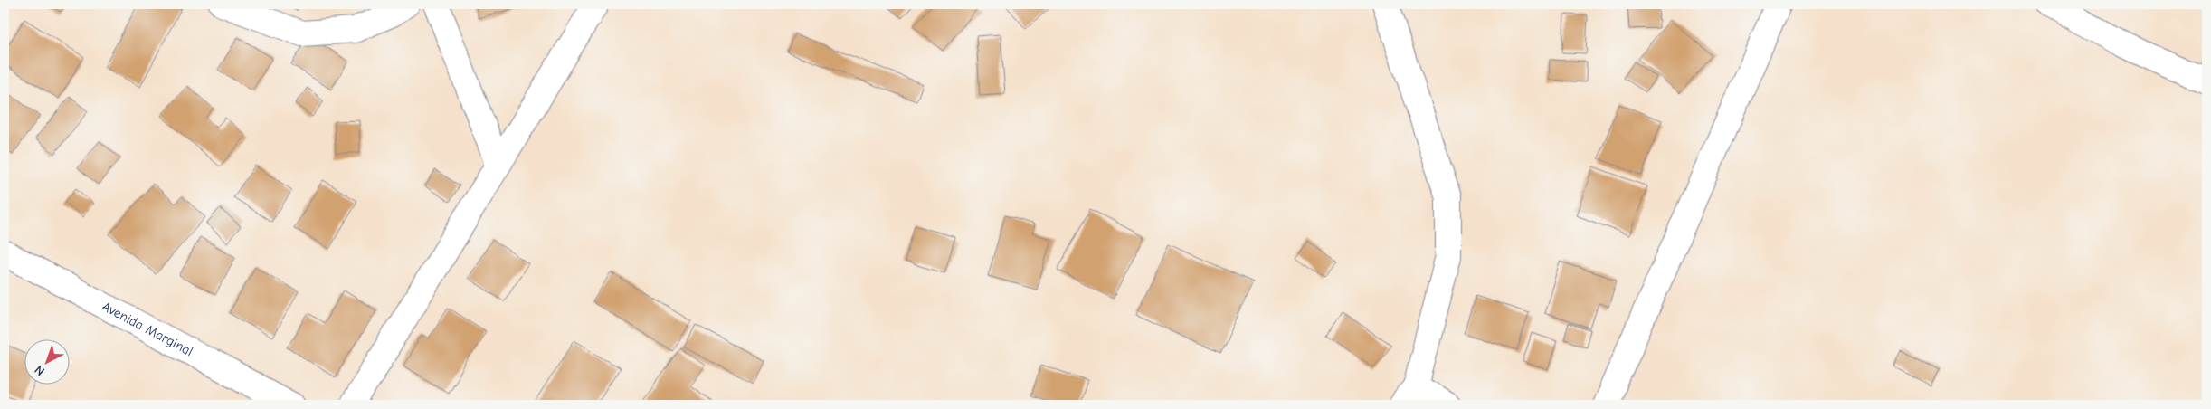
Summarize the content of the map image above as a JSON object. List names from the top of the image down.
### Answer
{
  "streets": {
    "street": ["Avenida Marginal"]
  },
  "north": "bottom left"
}
